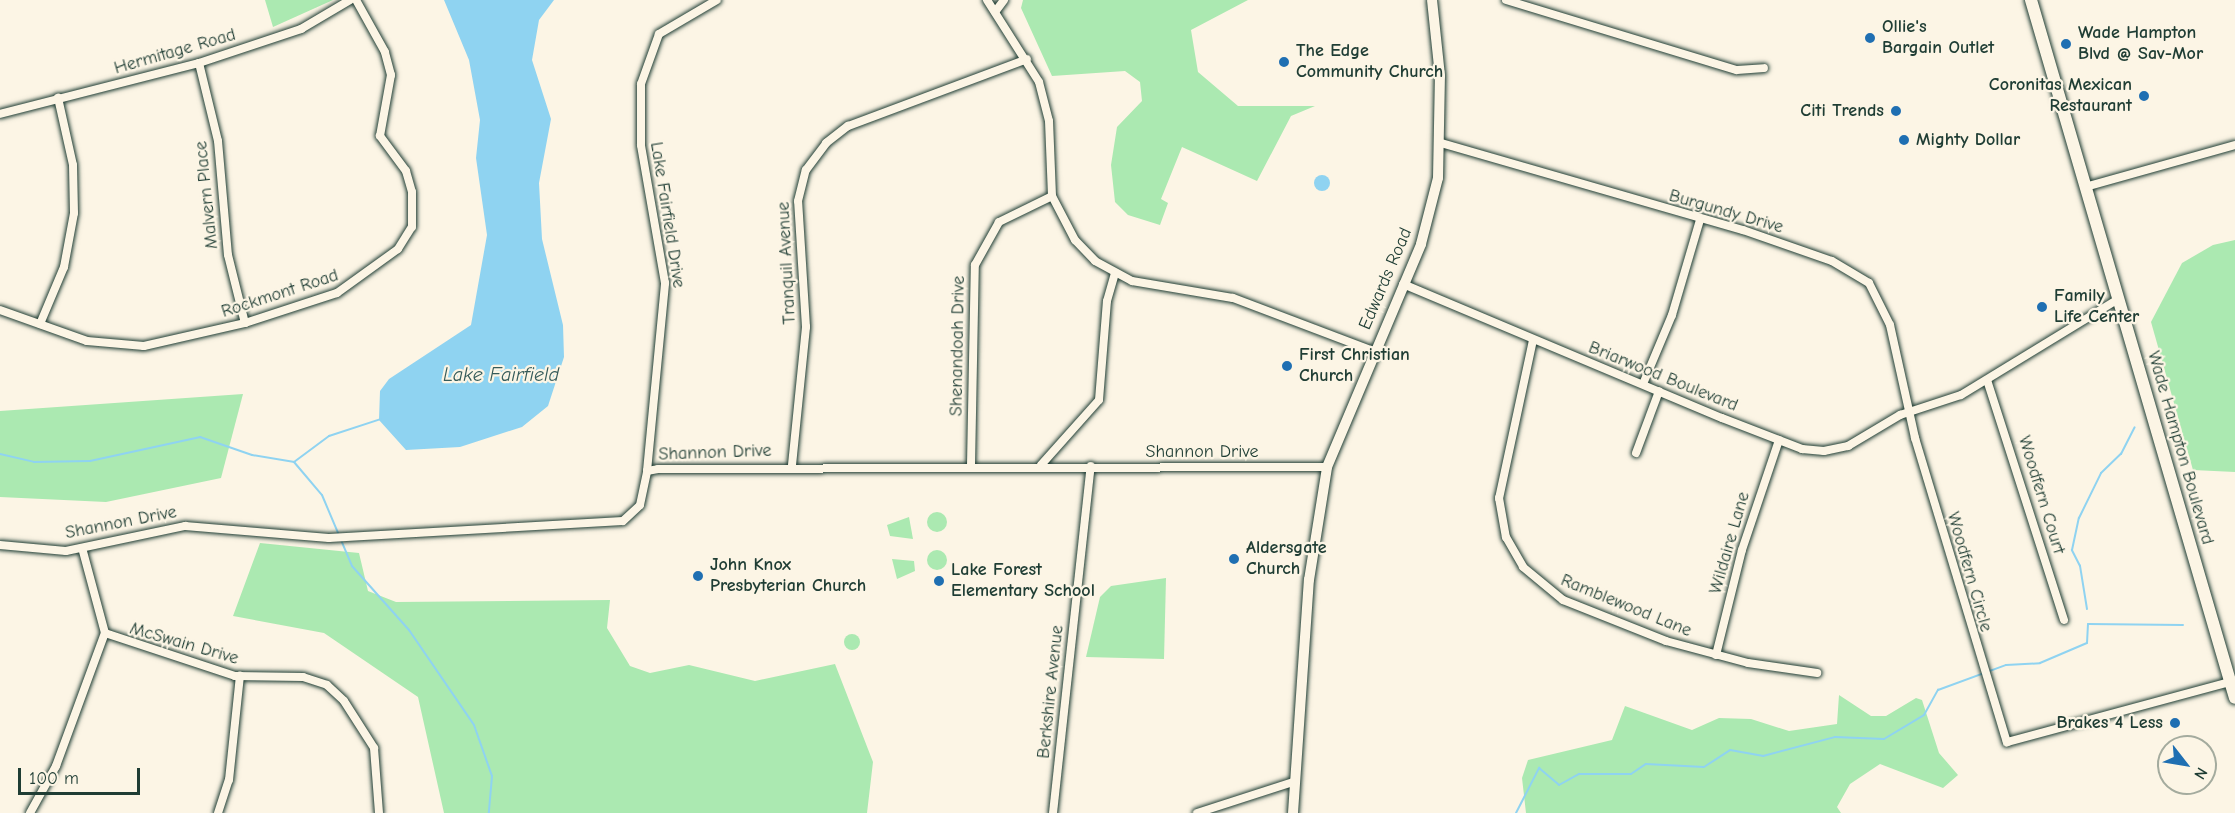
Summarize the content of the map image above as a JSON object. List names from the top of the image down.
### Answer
{
  "streets": {
    "main road": ["Wade Hampton Boulevard"],
    "street": [
      "Hermitage Road",
      "Malvern Place",
      "Burgundy Drive",
      "Lake Fairfield Drive",
      "Tranquil Avenue",
      "Edwards Road",
      "Rockmont Road",
      "Shenandoah Drive",
      "Briarwood Boulevard",
      "Shannon Drive",
      "Woodfern Court",
      "Wildaire Lane",
      "Woodfern Circle",
      "Ramblewood Lane",
      "McSwain Drive",
      "Berkshire Avenue"
    ]
  },
  "crossings": [
    ["Hermitage Road", "Malvern Place"],
    ["Malvern Place", "Rockmont Road"],
    ["Burgundy Drive", "Edwards Road"],
    ["Burgundy Drive", "Briarwood Boulevard"],
    ["Burgundy Drive", "Woodfern Circle"],
    ["Lake Fairfield Drive", "Shannon Drive"],
    ["Tranquil Avenue", "Shannon Drive"],
    ["Edwards Road", "Briarwood Boulevard"],
    ["Edwards Road", "Shannon Drive"],
    ["Shenandoah Drive", "Shannon Drive"],
    ["Briarwood Boulevard", "Wildaire Lane"],
    ["Briarwood Boulevard", "Woodfern Circle"],
    ["Briarwood Boulevard", "Ramblewood Lane"],
    ["Wade Hampton Boulevard", "Woodfern Circle"],
    ["Shannon Drive", "Berkshire Avenue"],
    ["Wildaire Lane", "Ramblewood Lane"]
  ],
  "water": ["Lake Fairfield"],
  "places": [
    "Ollie's Bargain Outlet",
    "Wade Hampton Blvd @ Sav-Mor",
    "The Edge Community Church",
    "Coronitas Mexican Restaurant",
    "Citi Trends",
    "Mighty Dollar",
    "Family Life Center",
    "First Christian Church",
    "Aldersgate Church",
    "John Knox Presbyterian Church",
    "Lake Forest Elementary School",
    "Brakes 4 Less"
  ],
  "scale_bar": "100 m",
  "north": "bottom right"
}
